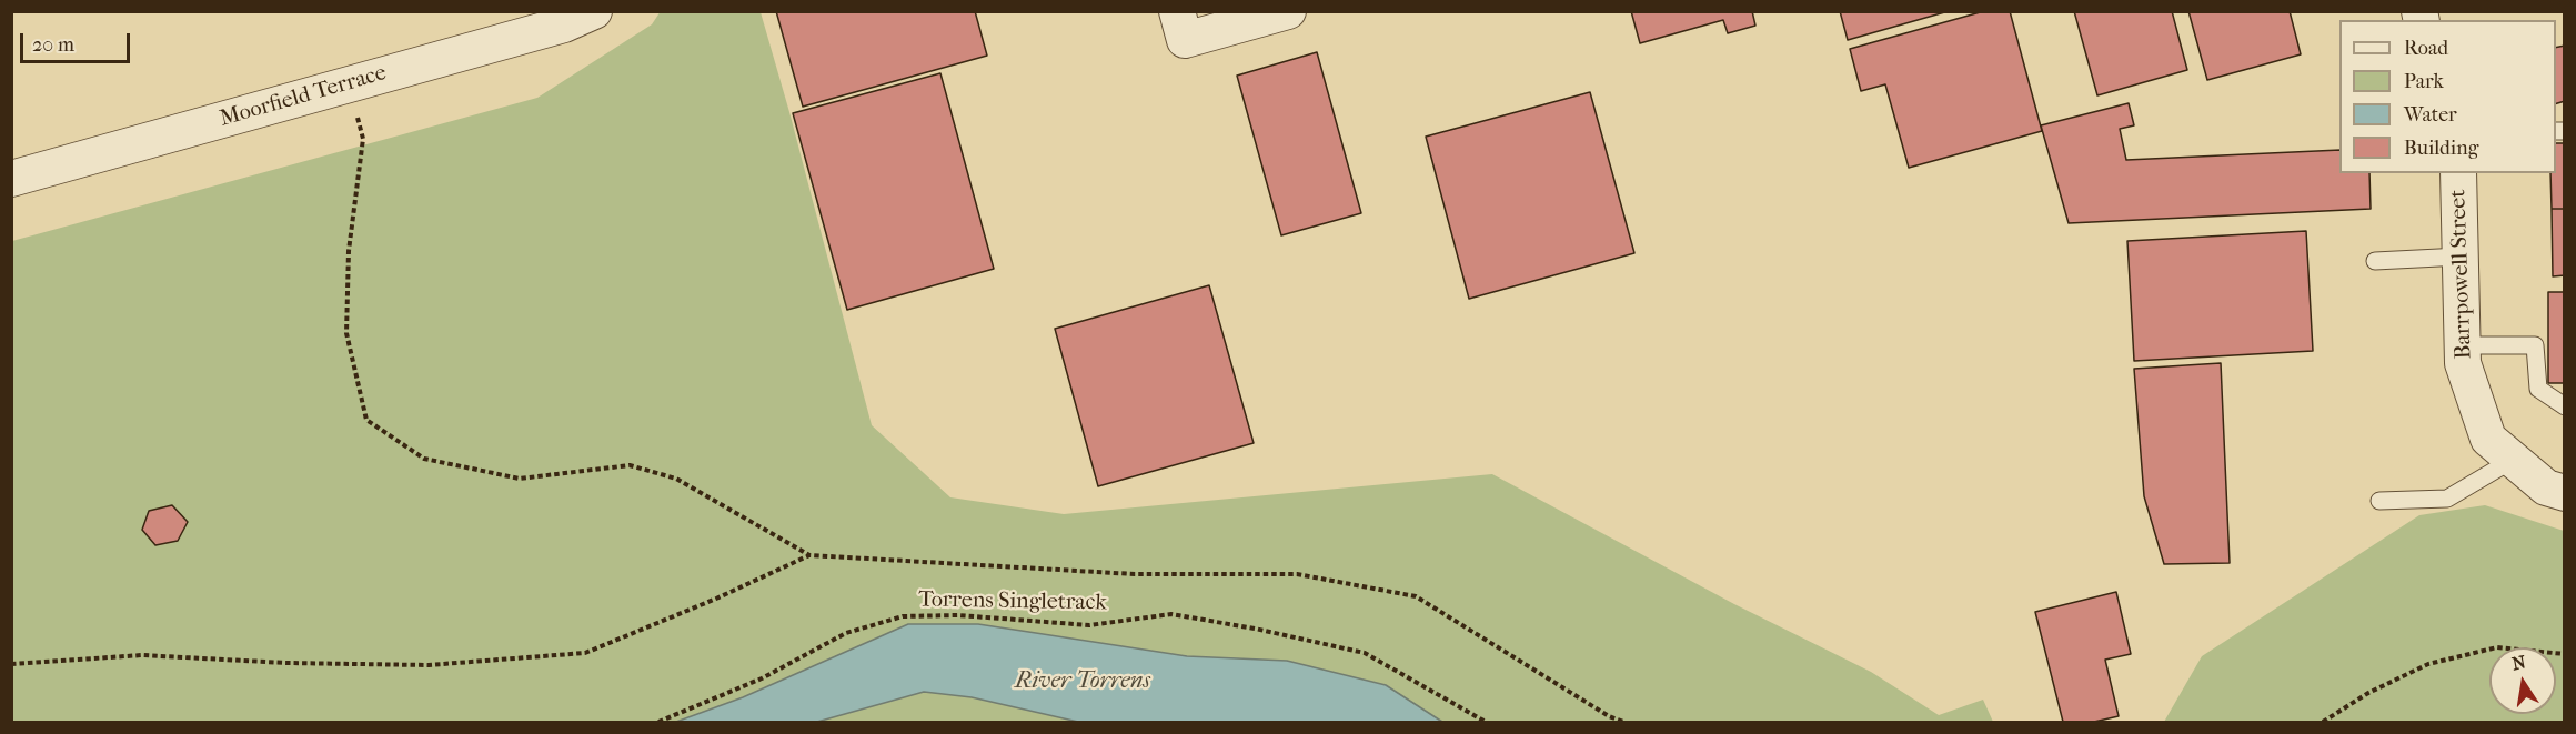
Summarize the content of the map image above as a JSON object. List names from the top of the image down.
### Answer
{
  "streets": {
    "street": ["Moorfield Terrace", "Barrpowell Street"],
    "path": ["Torrens Singletrack"]
  },
  "water": ["River Torrens"],
  "legend": [
    "Road",
    "Park",
    "Water",
    "Building"
  ],
  "scale_bar": "20 m",
  "north": "top"
}
